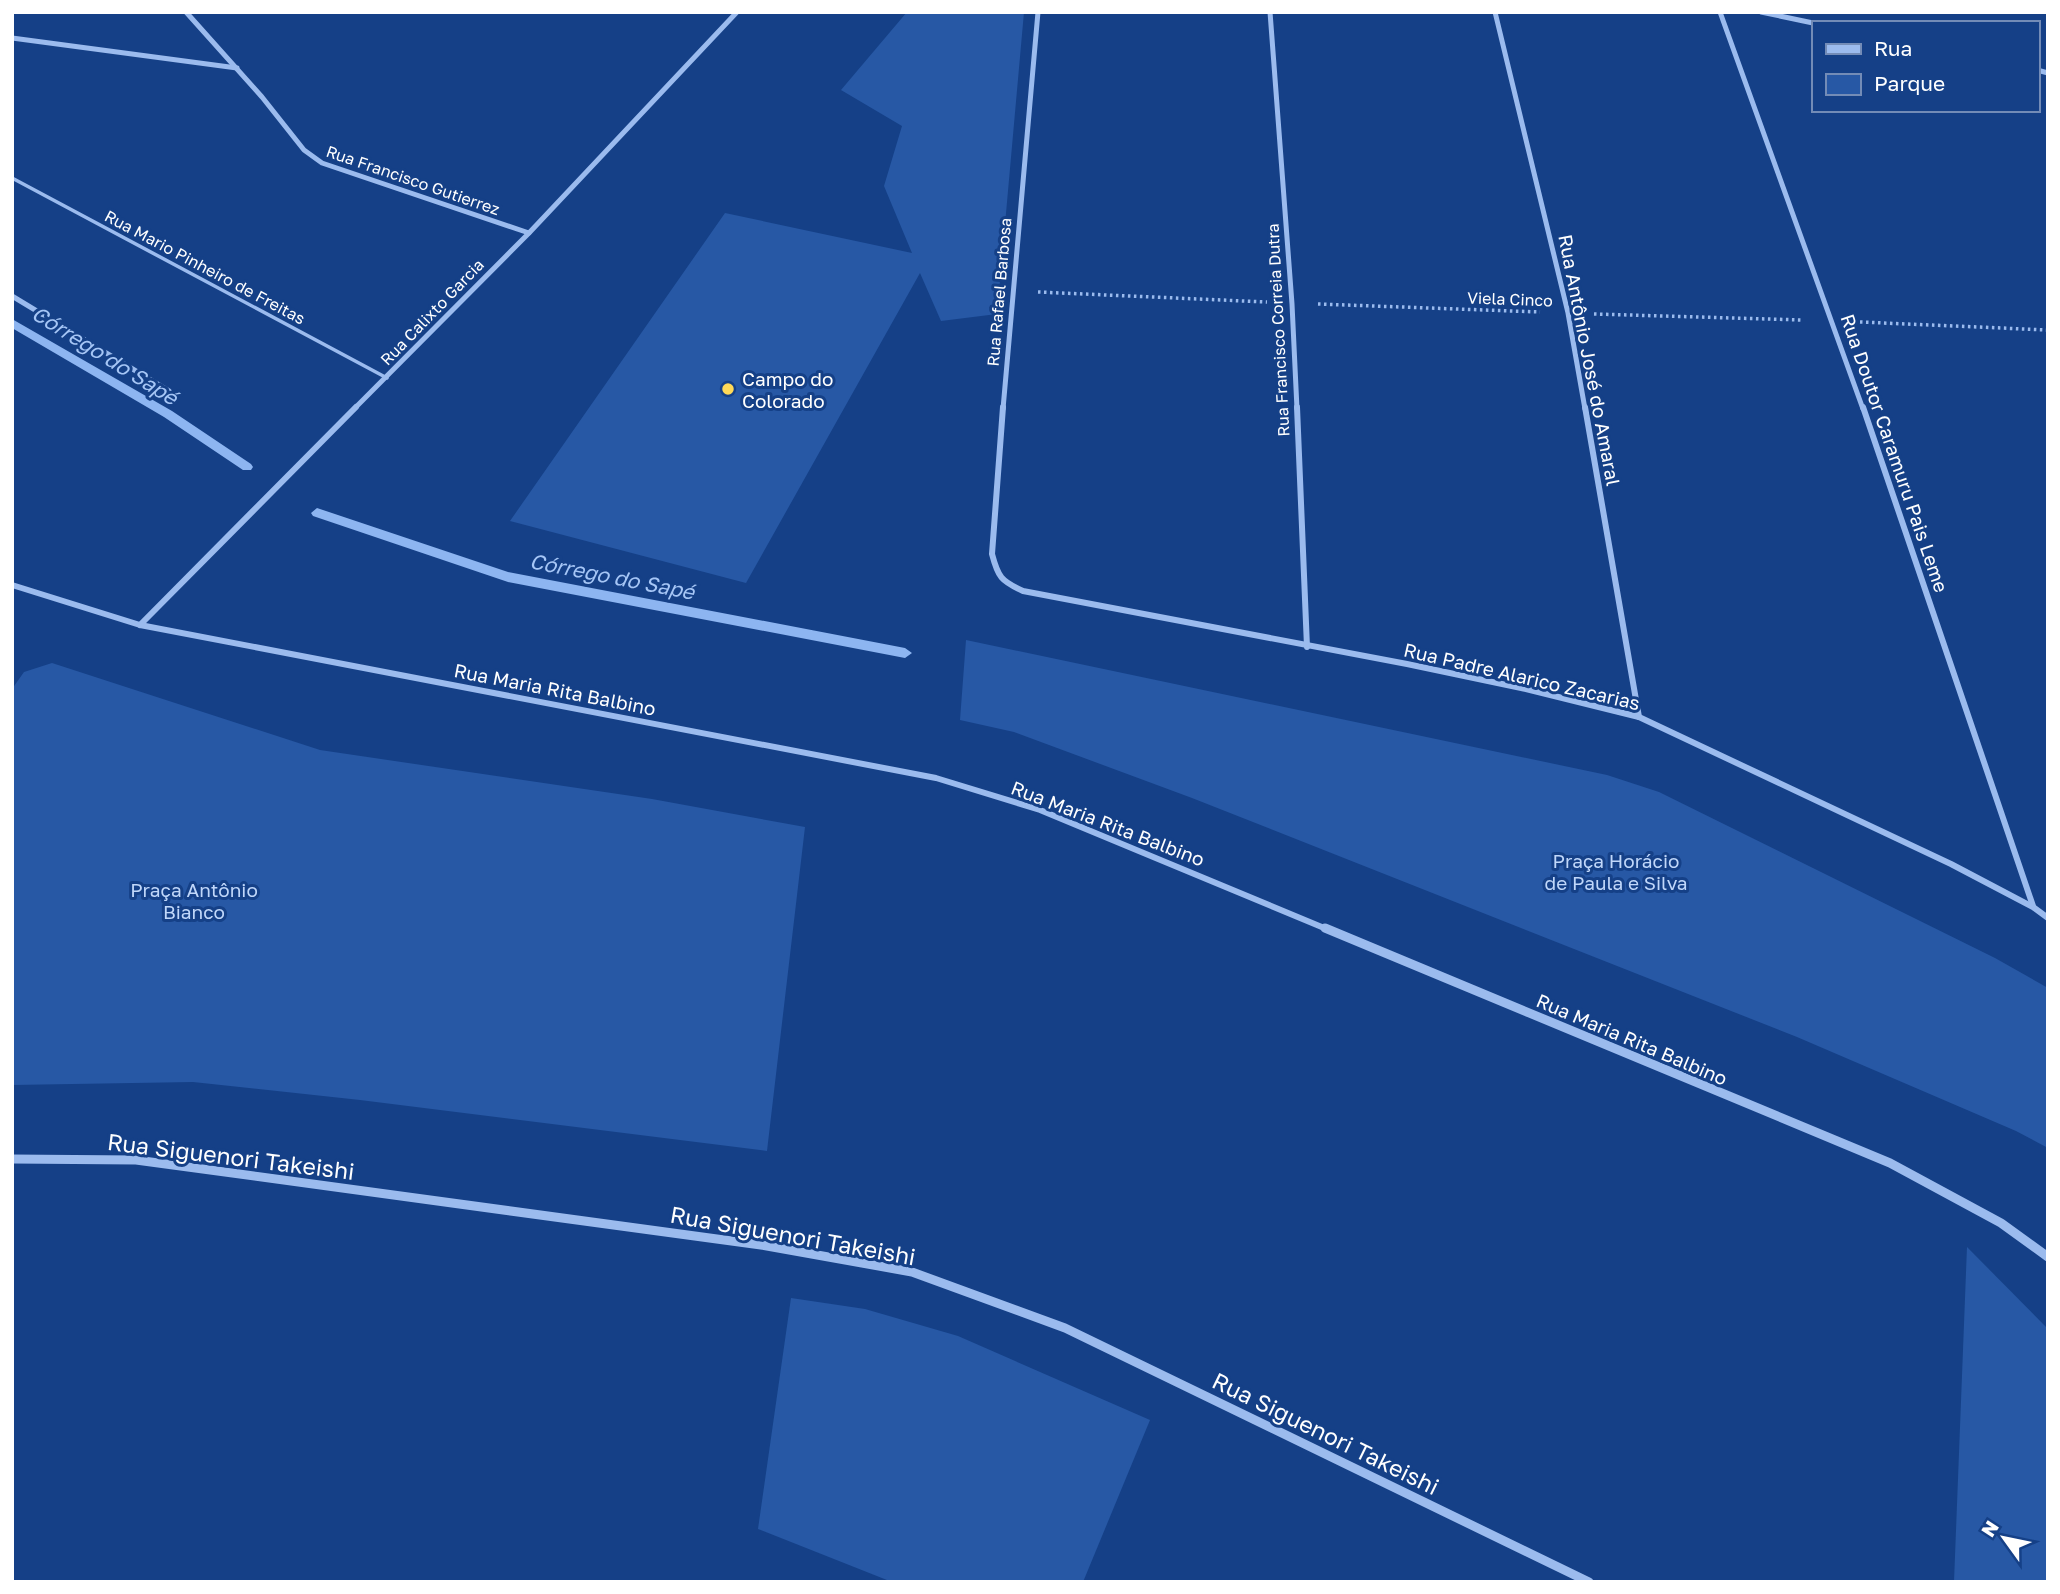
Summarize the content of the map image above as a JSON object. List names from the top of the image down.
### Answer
{
  "streets": {
    "street": [
      "Rua Francisco Gutierrez",
      "Rua Rafael Barbosa",
      "Rua Calixto Garcia",
      "Rua Francisco Correia Dutra",
      "Rua Antônio José do Amaral",
      "Rua Doutor Caramuru Pais Leme",
      "Rua Padre Alarico Zacarias",
      "Rua Maria Rita Balbino",
      "Rua Siguenori Takeishi"
    ],
    "lane": ["Rua Mario Pinheiro de Freitas"],
    "path": ["Viela Cinco"]
  },
  "crossings": [
    ["Rua Francisco Gutierrez", "Rua Calixto Garcia"],
    ["Rua Mario Pinheiro de Freitas", "Rua Calixto Garcia"],
    ["Rua Rafael Barbosa", "Viela Cinco"],
    ["Rua Rafael Barbosa", "Rua Padre Alarico Zacarias"],
    ["Viela Cinco", "Rua Francisco Correia Dutra"],
    ["Viela Cinco", "Rua Antônio José do Amaral"],
    ["Viela Cinco", "Rua Doutor Caramuru Pais Leme"],
    ["Rua Calixto Garcia", "Rua Maria Rita Balbino"],
    ["Rua Francisco Correia Dutra", "Rua Padre Alarico Zacarias"],
    ["Rua Antônio José do Amaral", "Rua Padre Alarico Zacarias"],
    ["Rua Doutor Caramuru Pais Leme", "Rua Padre Alarico Zacarias"]
  ],
  "water": ["Córrego do Sapé"],
  "parks": ["Praça Horácio de Paula e Silva", "Praça Antônio Bianco"],
  "places": ["Campo do Colorado"],
  "legend": ["Rua", "Parque"],
  "north": "top left"
}
